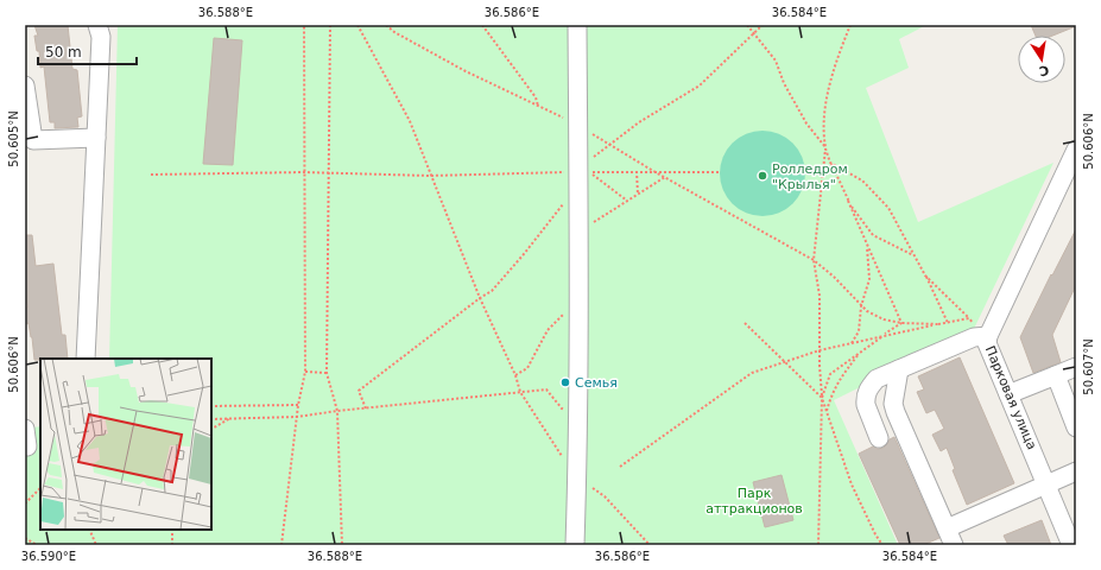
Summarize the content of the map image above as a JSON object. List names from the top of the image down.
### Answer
{
  "streets": {
    "street": ["Парковая улица"]
  },
  "parks": ["Парк аттракционов"],
  "places": ["Ролледром \"Крылья\"", "Семья"],
  "scale_bar": "50 m",
  "north": "bottom",
  "coordinates": [
    "36.588°E",
    "36.586°E",
    "36.584°E",
    "50.605°N",
    "50.606°N",
    "50.607°N",
    "36.590°E"
  ]
}
